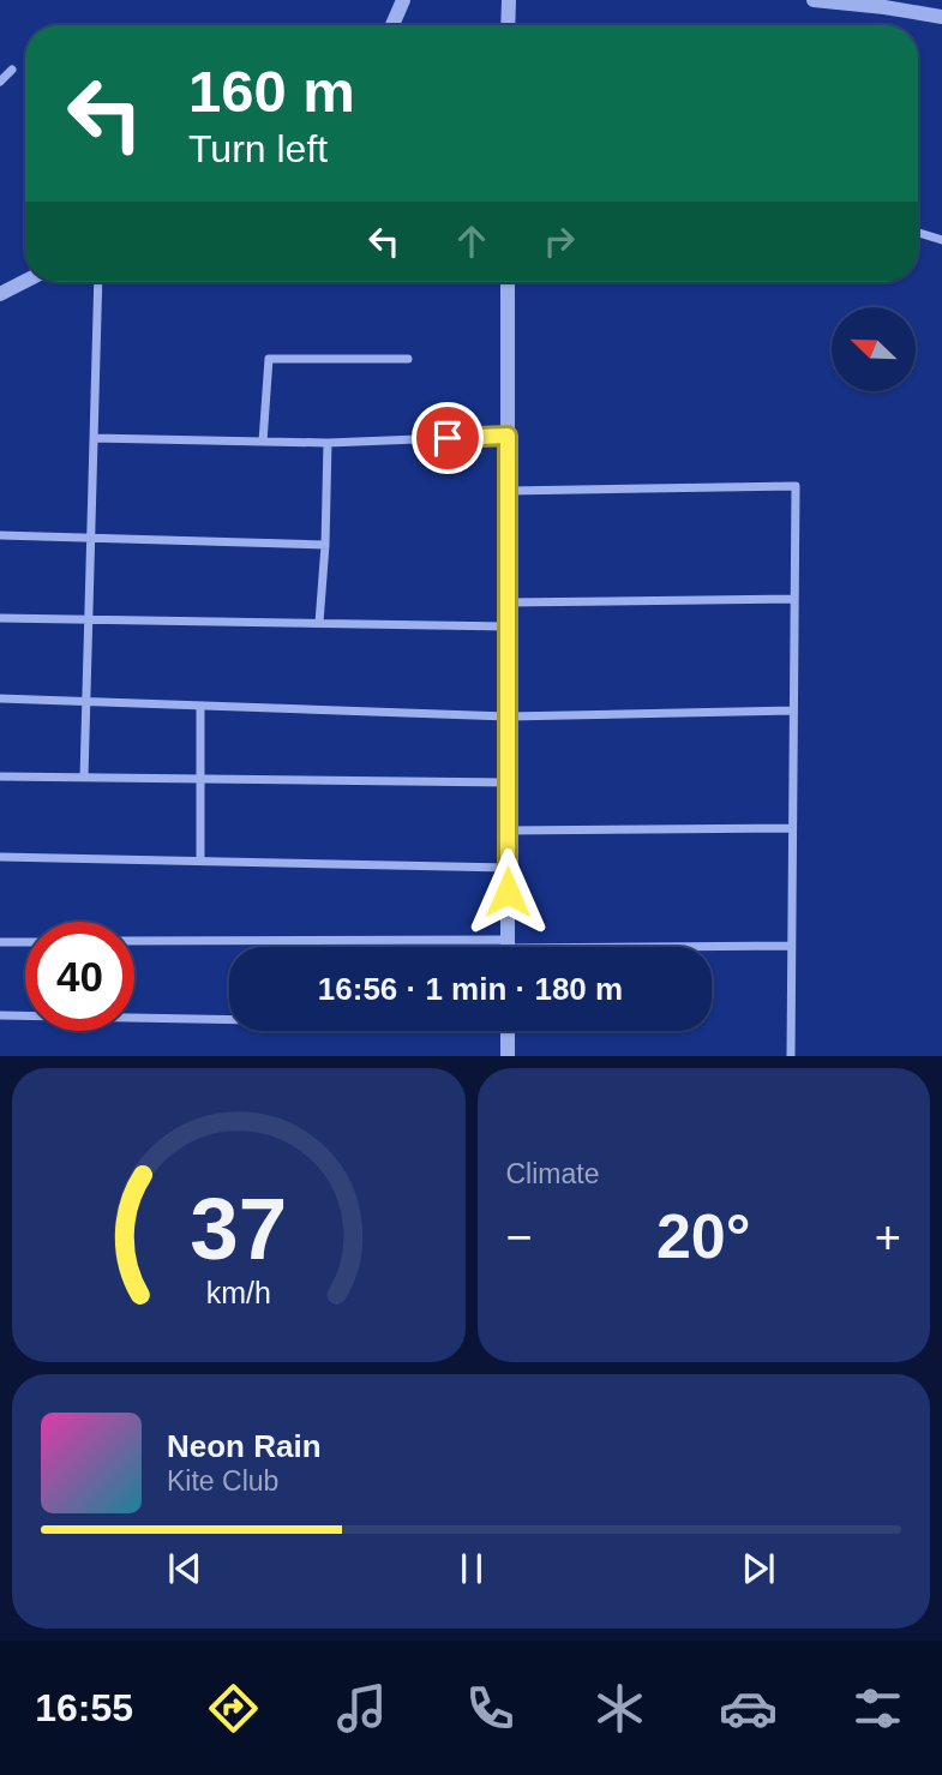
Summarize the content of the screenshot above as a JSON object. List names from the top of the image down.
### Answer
{
  "north": "top left",
  "page": {
    "turn": ["160 m", "Turn left"],
    "limit": "40",
    "trip": "16:56 · 1 min · 180 m",
    "tile": "Climate",
    "heat": ["−", "20°", "+"],
    "song": ["Neon Rain", "Kite Club"],
    "tabs": "16:55",
    "gauge": ["37", "km/h"]
  }
}
